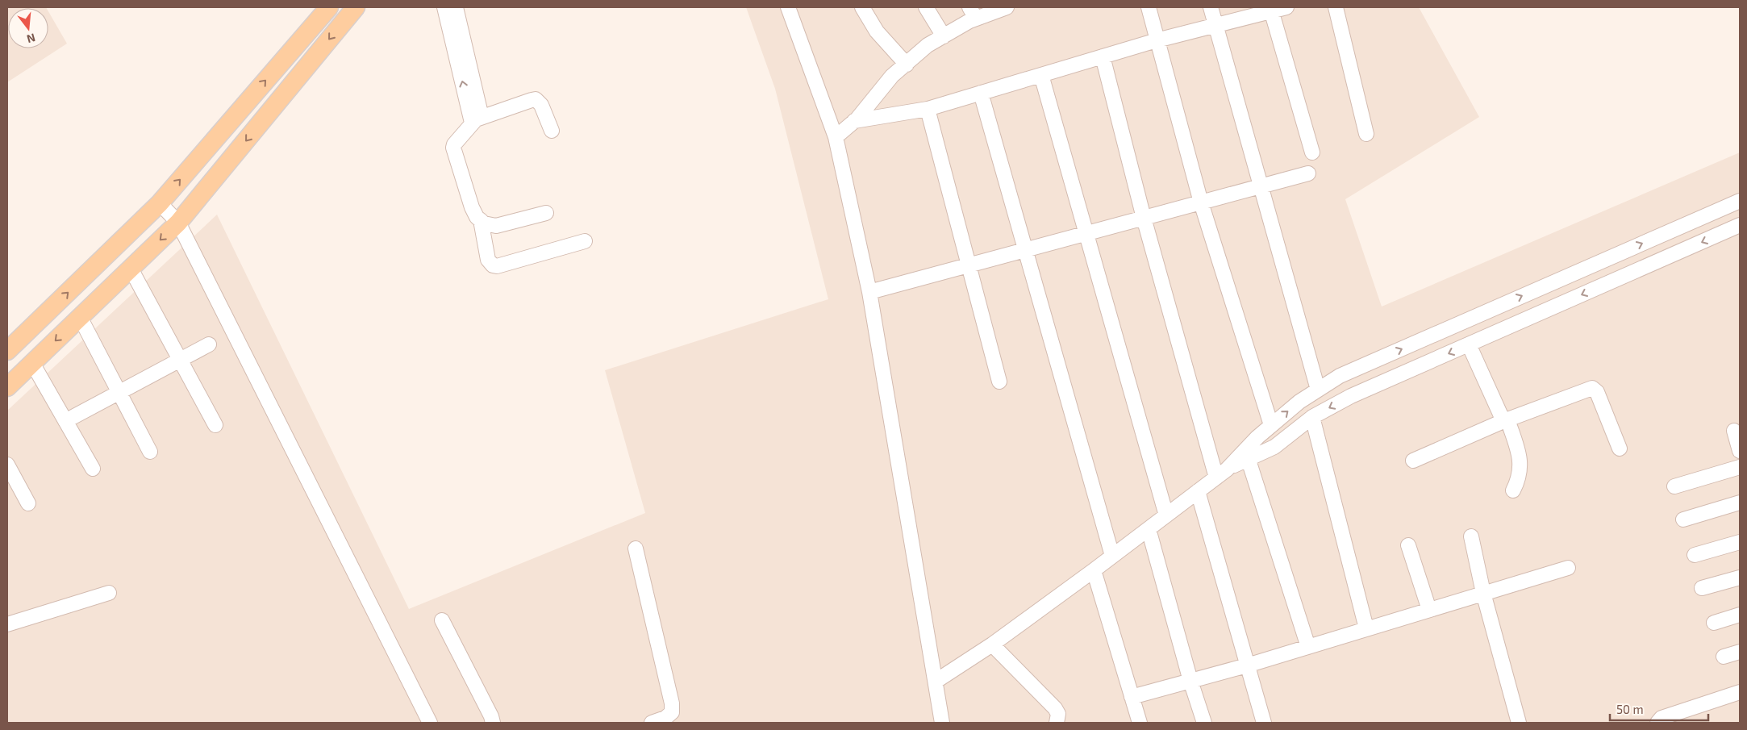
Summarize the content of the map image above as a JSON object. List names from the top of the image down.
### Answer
{
  "scale_bar": "50 m",
  "north": "bottom"
}
